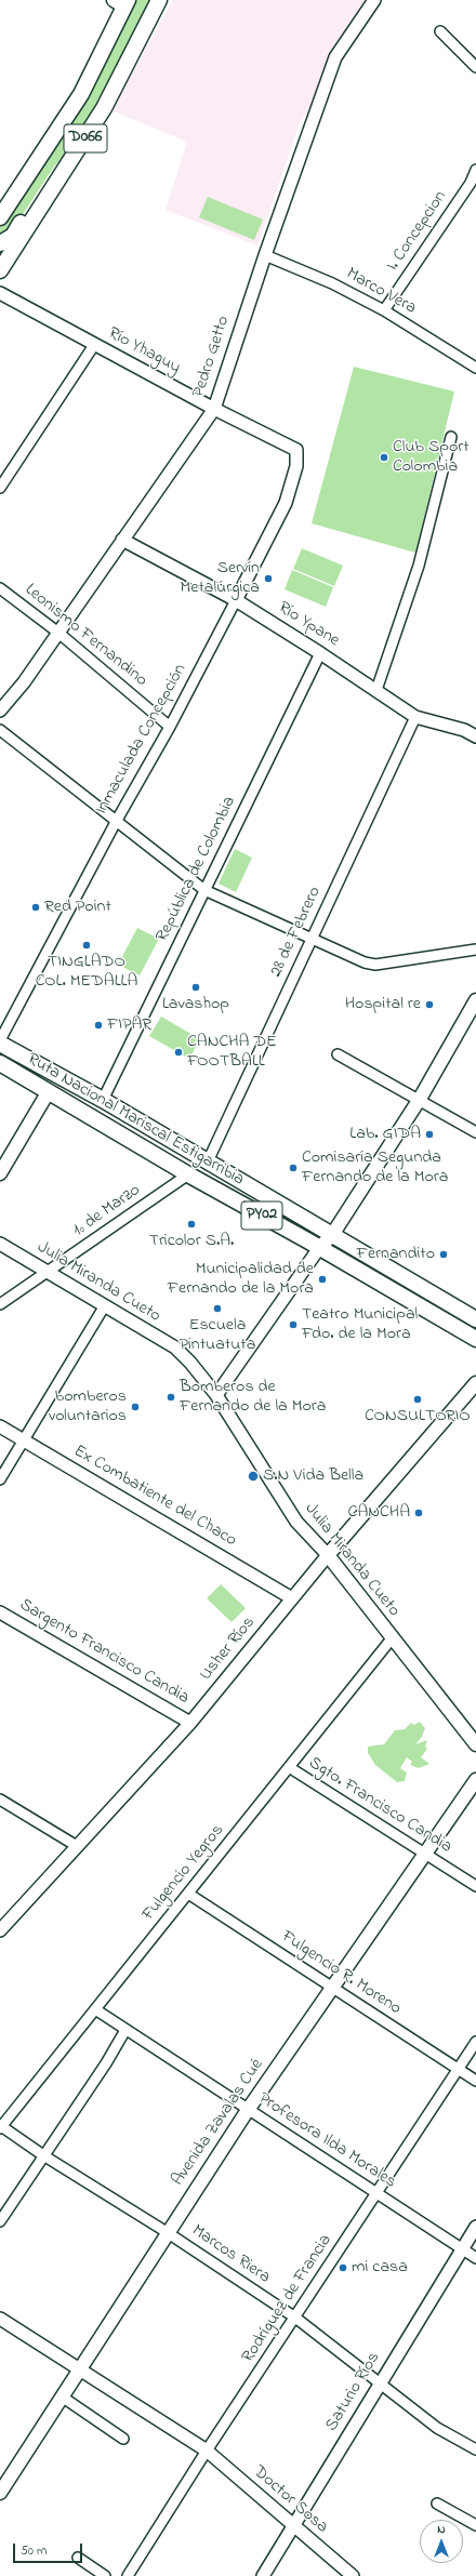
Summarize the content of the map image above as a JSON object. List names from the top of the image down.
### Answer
{
  "streets": {
    "highway": ["D066", "Ruta Nacional Mariscal Estigarribia", "PY02"],
    "main road": ["Julia Miranda Cueto", "Usher Ríos", "Avenida Zavalas Cué"],
    "street": [
      "I. Concepcion",
      "Marco Vera",
      "Río Yhaguy",
      "Pedro Getto",
      "Río Ypane",
      "Leonismo Fernandino",
      "Inmaculada Concepción",
      "República de Colombia",
      "28 de Febrero",
      "1º de Marzo",
      "Ex Combatiente del Chaco",
      "Sargento Francisco Candia",
      "Sgto. Francisco Candia",
      "Fulgencio Yegros",
      "Fulgencio R. Moreno",
      "Profesora Ilda Morales",
      "Marcos Riera",
      "Rodríguez de Francia",
      "Saturio Ríos",
      "Doctor Sosa"
    ]
  },
  "crossings": [
    ["I. Concepcion", "Marco Vera"],
    ["Marco Vera", "Pedro Getto"],
    ["Río Yhaguy", "Pedro Getto"],
    ["Río Yhaguy", "Inmaculada Concepción"],
    ["Pedro Getto", "Río Ypane"],
    ["Pedro Getto", "Leonismo Fernandino"],
    ["Río Ypane", "Inmaculada Concepción"],
    ["Río Ypane", "República de Colombia"],
    ["Río Ypane", "28 de Febrero"],
    ["Leonismo Fernandino", "Inmaculada Concepción"],
    ["República de Colombia", "Ruta Nacional Mariscal Estigarribia"],
    ["28 de Febrero", "Ruta Nacional Mariscal Estigarribia"],
    ["Ruta Nacional Mariscal Estigarribia", "1º de Marzo"],
    ["1º de Marzo", "Julia Miranda Cueto"],
    ["Julia Miranda Cueto", "Usher Ríos"],
    ["Julia Miranda Cueto", "Fulgencio Yegros"],
    ["Ex Combatiente del Chaco", "Usher Ríos"],
    ["Usher Ríos", "Sargento Francisco Candia"],
    ["Sgto. Francisco Candia", "Fulgencio Yegros"],
    ["Sgto. Francisco Candia", "Avenida Zavalas Cué"],
    ["Fulgencio Yegros", "Fulgencio R. Moreno"],
    ["Fulgencio Yegros", "Profesora Ilda Morales"],
    ["Fulgencio Yegros", "Marcos Riera"],
    ["Fulgencio R. Moreno", "Avenida Zavalas Cué"],
    ["Fulgencio R. Moreno", "Rodríguez de Francia"],
    ["Avenida Zavalas Cué", "Profesora Ilda Morales"],
    ["Avenida Zavalas Cué", "Marcos Riera"],
    ["Avenida Zavalas Cué", "Doctor Sosa"],
    ["Profesora Ilda Morales", "Rodríguez de Francia"],
    ["Profesora Ilda Morales", "Saturio Ríos"],
    ["Marcos Riera", "Rodríguez de Francia"],
    ["Marcos Riera", "Saturio Ríos"],
    ["Rodríguez de Francia", "Doctor Sosa"],
    ["Saturio Ríos", "Doctor Sosa"]
  ],
  "places": [
    "Club Sport Colombia",
    "Servín Metalúrgica",
    "Red Point",
    "TINGLADO COL. MEDALLA",
    "Lavashop",
    "Hospital re",
    "FIPAR",
    "CANCHA DE FOOTBALL",
    "Lab. GIDA",
    "Comisaría Segunda Fernando de la Mora",
    "Tricolor S.A.",
    "Fernandito",
    "Municipalidad de Fernando de la Mora",
    "Escuela Pintuatuta",
    "Teatro Municipal Fdo. de la Mora",
    "Bomberos de Fernando de la Mora",
    "CONSULTORIO",
    "bomberos voluntarios",
    "S.N Vida Bella",
    "CANCHA",
    "mi casa"
  ],
  "scale_bar": "50 m",
  "north": "top"
}
